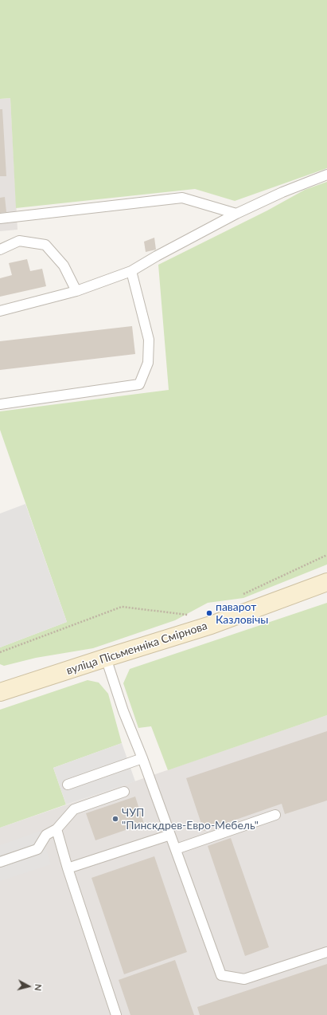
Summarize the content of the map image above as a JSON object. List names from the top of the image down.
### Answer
{
  "streets": {
    "main road": ["вуліца Пісьменніка Смірнова"]
  },
  "places": ["паварот Казловічы", "ЧУП \"Пинскдрев-Евро-Мебель\""],
  "north": "right"
}
